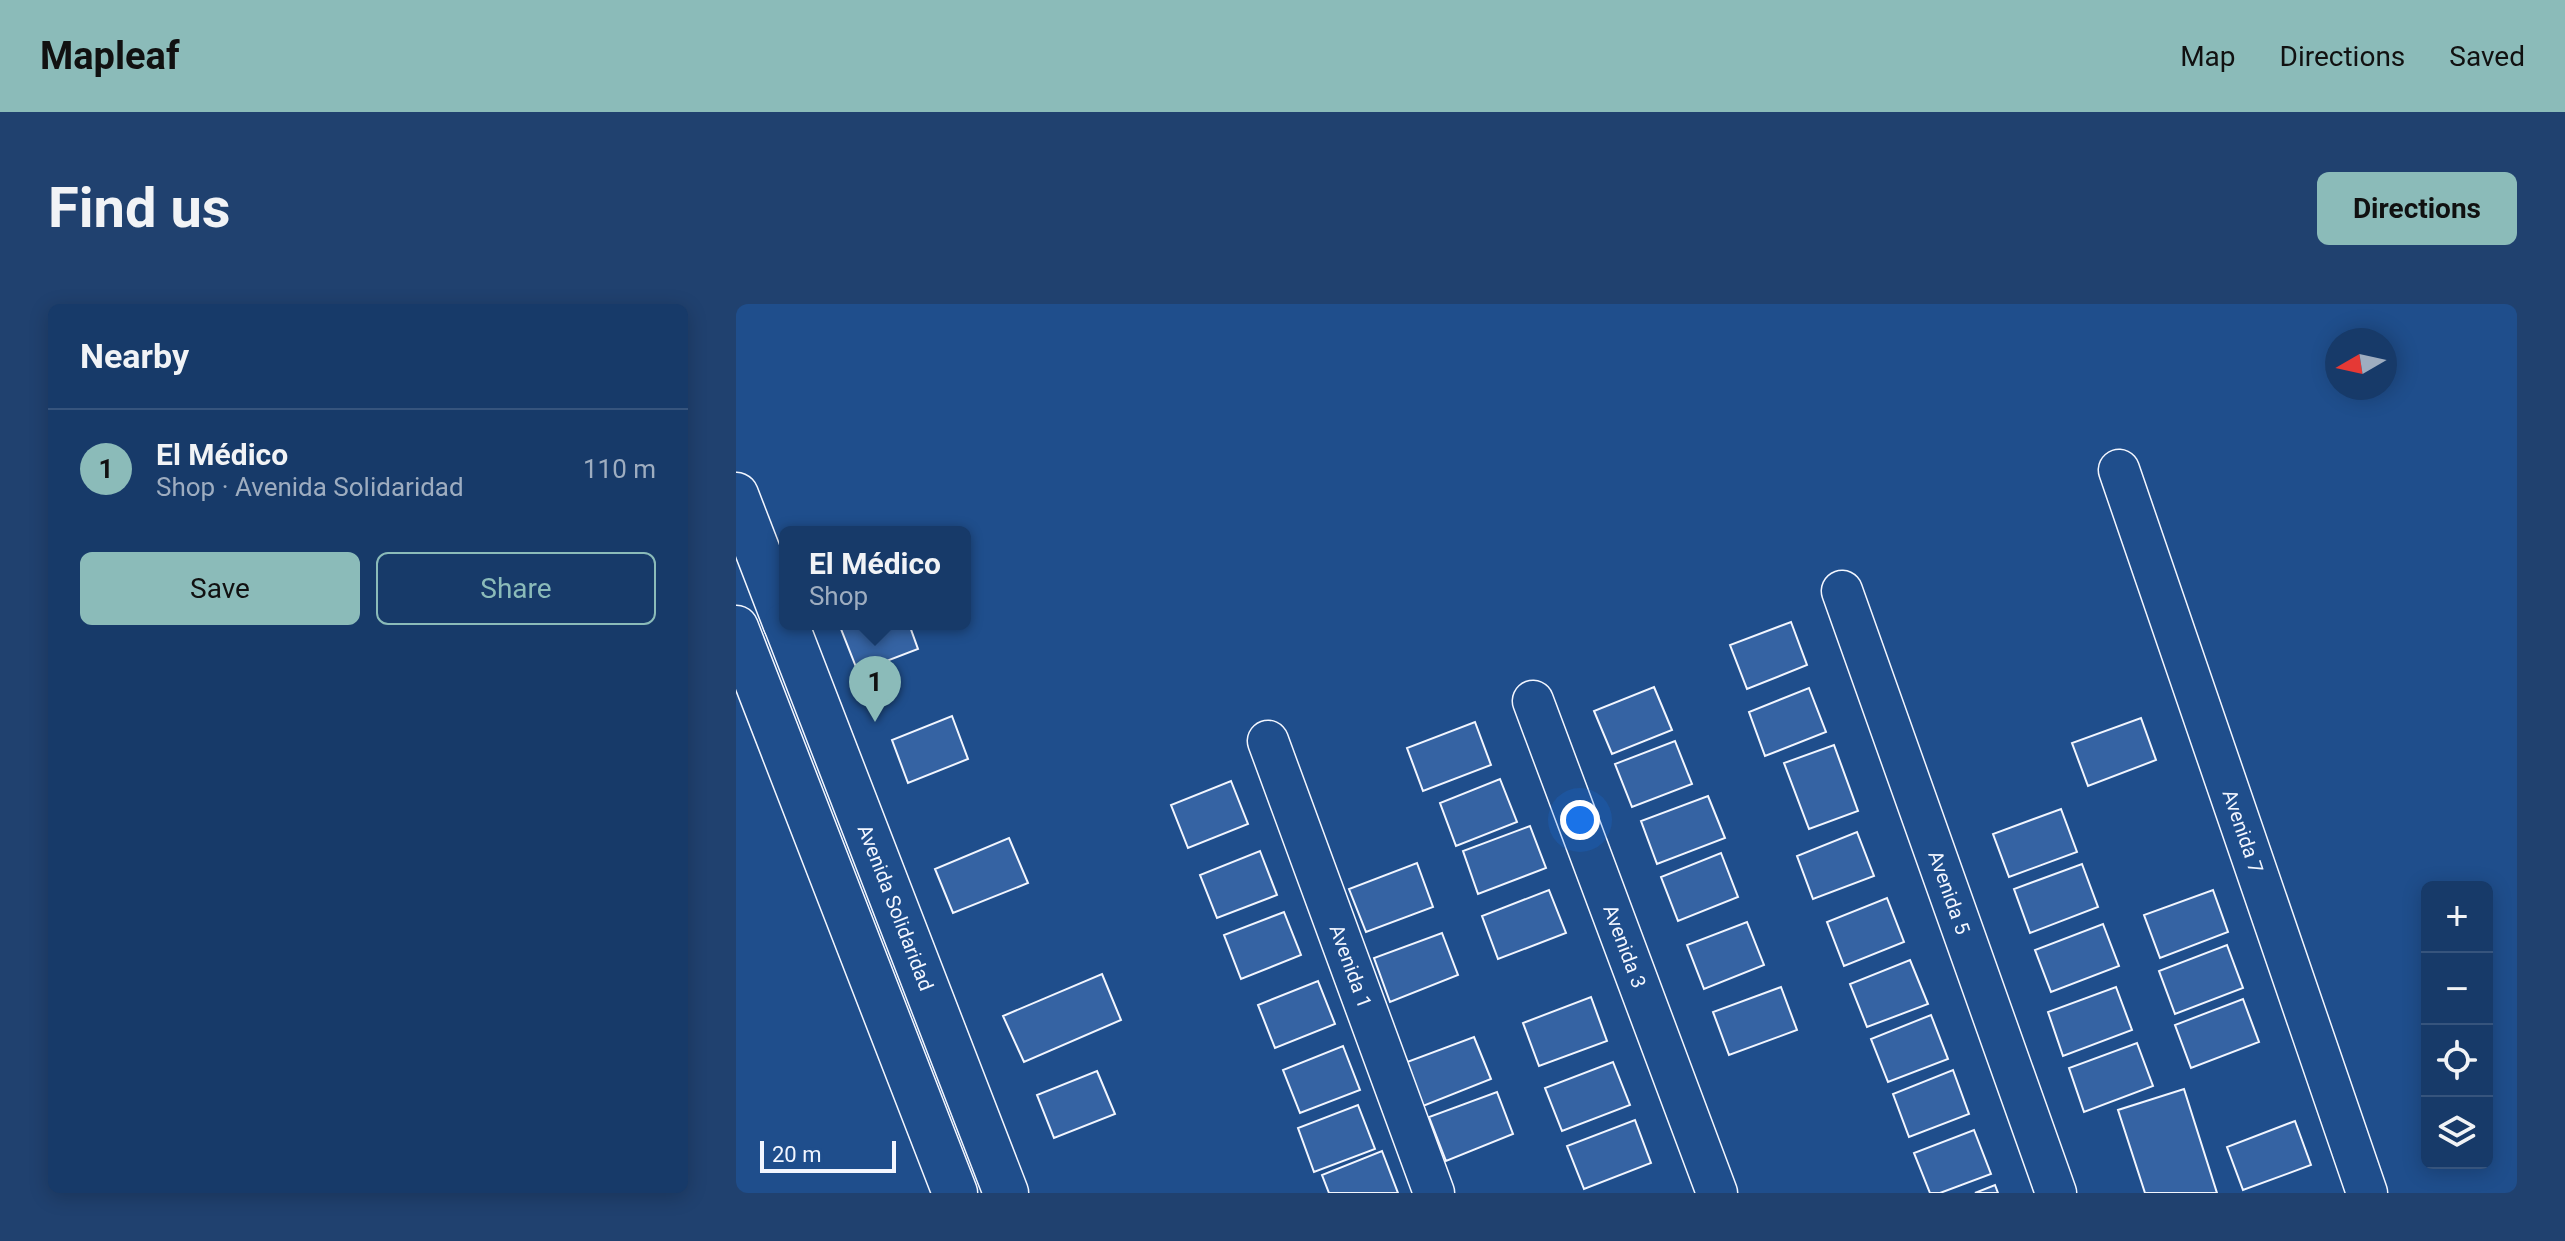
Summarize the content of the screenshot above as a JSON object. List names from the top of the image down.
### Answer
{
  "streets": {
    "main road": ["Avenida Solidaridad"],
    "street": [
      "Avenida 7",
      "Avenida 5",
      "Avenida 3",
      "Avenida 1"
    ]
  },
  "scale_bar": "20 m",
  "north": "left",
  "page": {
    "header": "Mapleaf",
    "nav": ["Map", "Directions", "Saved"],
    "buttons": [
      "Directions",
      ["Save", "Share"]
    ],
    "title": "Find us",
    "heading": "Nearby",
    "list": [
      {
        "mark": "1",
        "name": "El Médico",
        "note": "Shop · Avenida Solidaridad",
        "value": "110 m"
      }
    ],
    "popup": ["El Médico", "Shop"],
    "pins": "1",
    "map_buttons": ["+", "−"],
    "scale": "20 m"
  }
}
